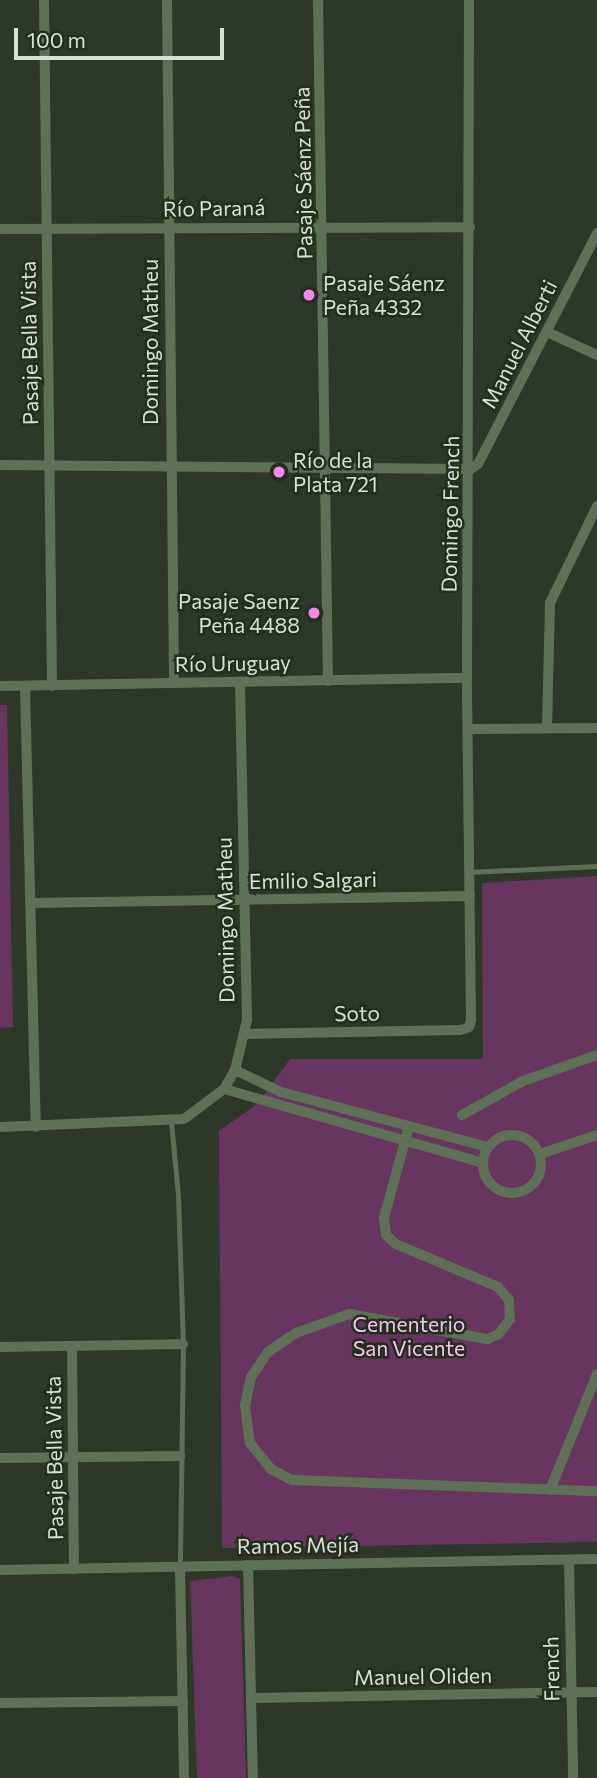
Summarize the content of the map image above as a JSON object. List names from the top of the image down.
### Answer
{
  "streets": {
    "street": [
      "Pasaje Sáenz Peña",
      "Río Paraná",
      "Domingo Matheu",
      "Pasaje Bella Vista",
      "Manuel Alberti",
      "Domingo French",
      "Río Uruguay",
      "Emilio Salgari",
      "Soto",
      "Ramos Mejía",
      "French",
      "Manuel Oliden"
    ]
  },
  "crossings": [
    ["Pasaje Sáenz Peña", "Río Paraná"],
    ["Pasaje Sáenz Peña", "Río Uruguay"],
    ["Río Paraná", "Domingo Matheu"],
    ["Río Paraná", "Pasaje Bella Vista"],
    ["Río Paraná", "Domingo French"],
    ["Domingo Matheu", "Río Uruguay"],
    ["Domingo Matheu", "Emilio Salgari"],
    ["Domingo Matheu", "Soto"],
    ["Pasaje Bella Vista", "Río Uruguay"],
    ["Pasaje Bella Vista", "Ramos Mejía"],
    ["Manuel Alberti", "Domingo French"],
    ["Domingo French", "Río Uruguay"],
    ["Domingo French", "Emilio Salgari"],
    ["Domingo French", "Soto"],
    ["Ramos Mejía", "French"],
    ["French", "Manuel Oliden"]
  ],
  "parks": ["Cementerio San Vicente"],
  "places": ["Pasaje Sáenz Peña 4332", "Río de la Plata 721", "Pasaje Saenz Peña 4488"],
  "scale_bar": "100 m"
}
